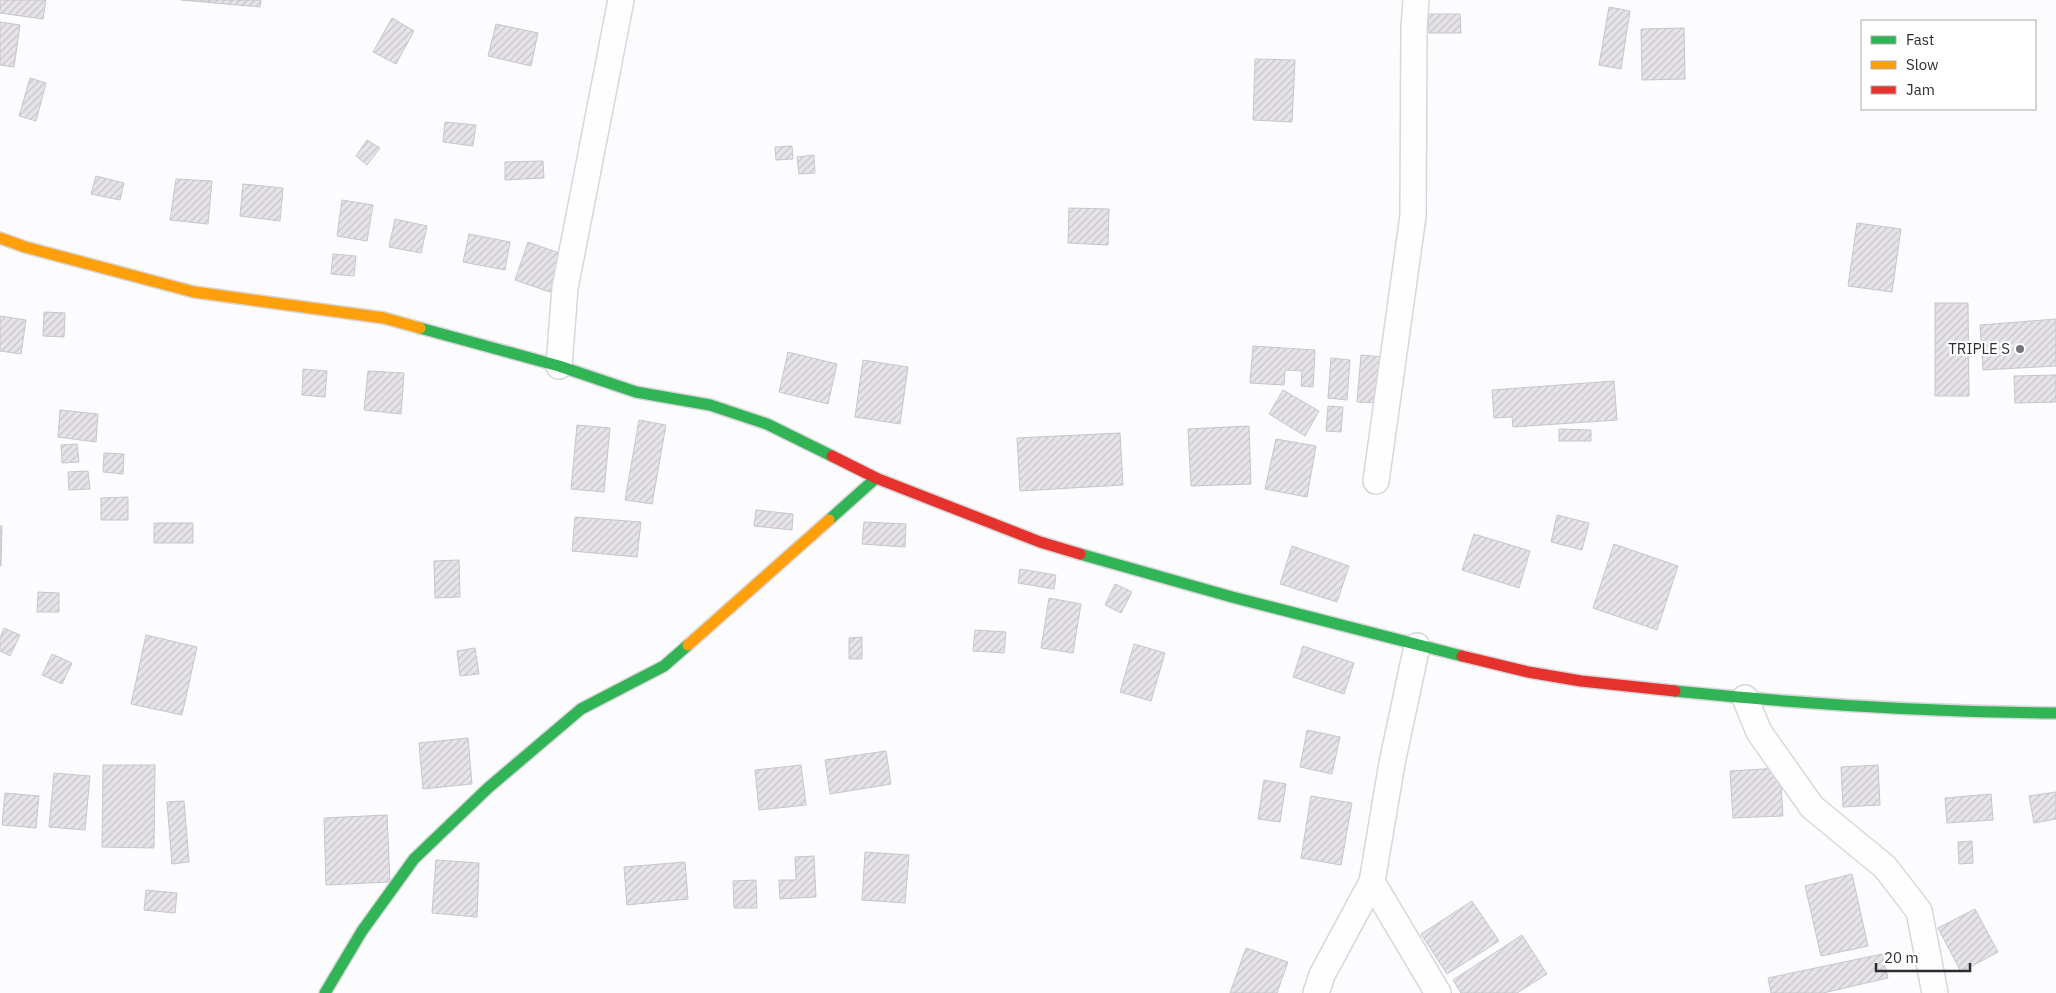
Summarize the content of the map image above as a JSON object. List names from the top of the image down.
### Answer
{
  "places": ["TRIPLE S"],
  "legend": ["Fast", "Slow", "Jam"],
  "scale_bar": "20 m"
}
